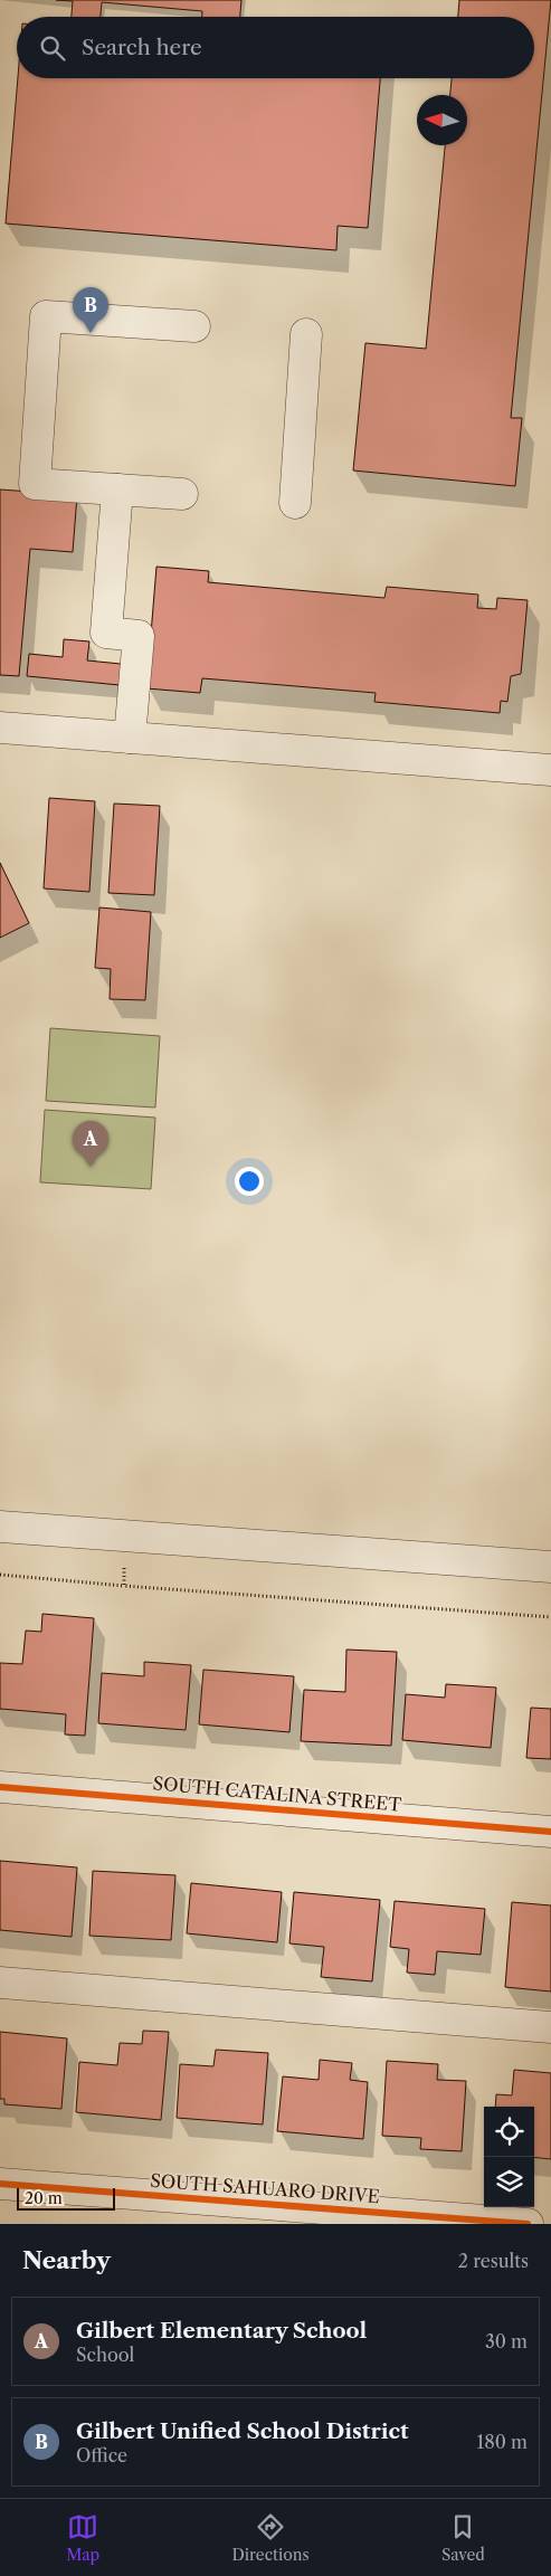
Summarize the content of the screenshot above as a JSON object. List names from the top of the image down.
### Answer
{
  "streets": {
    "street": ["SOUTH CATALINA STREET", "SOUTH SAHUARO DRIVE"]
  },
  "scale_bar": "20 m",
  "north": "left",
  "page": {
    "search": "Search here",
    "pins": ["B", "A"],
    "scale": "20 m",
    "heading": ["Nearby", "2 results"],
    "list": [
      {
        "mark": "A",
        "name": "Gilbert Elementary School",
        "note": "School",
        "value": "30 m"
      },
      {
        "mark": "B",
        "name": "Gilbert Unified School District",
        "note": "Office",
        "value": "180 m"
      }
    ],
    "nav": ["Map", "Directions", "Saved"]
  }
}
